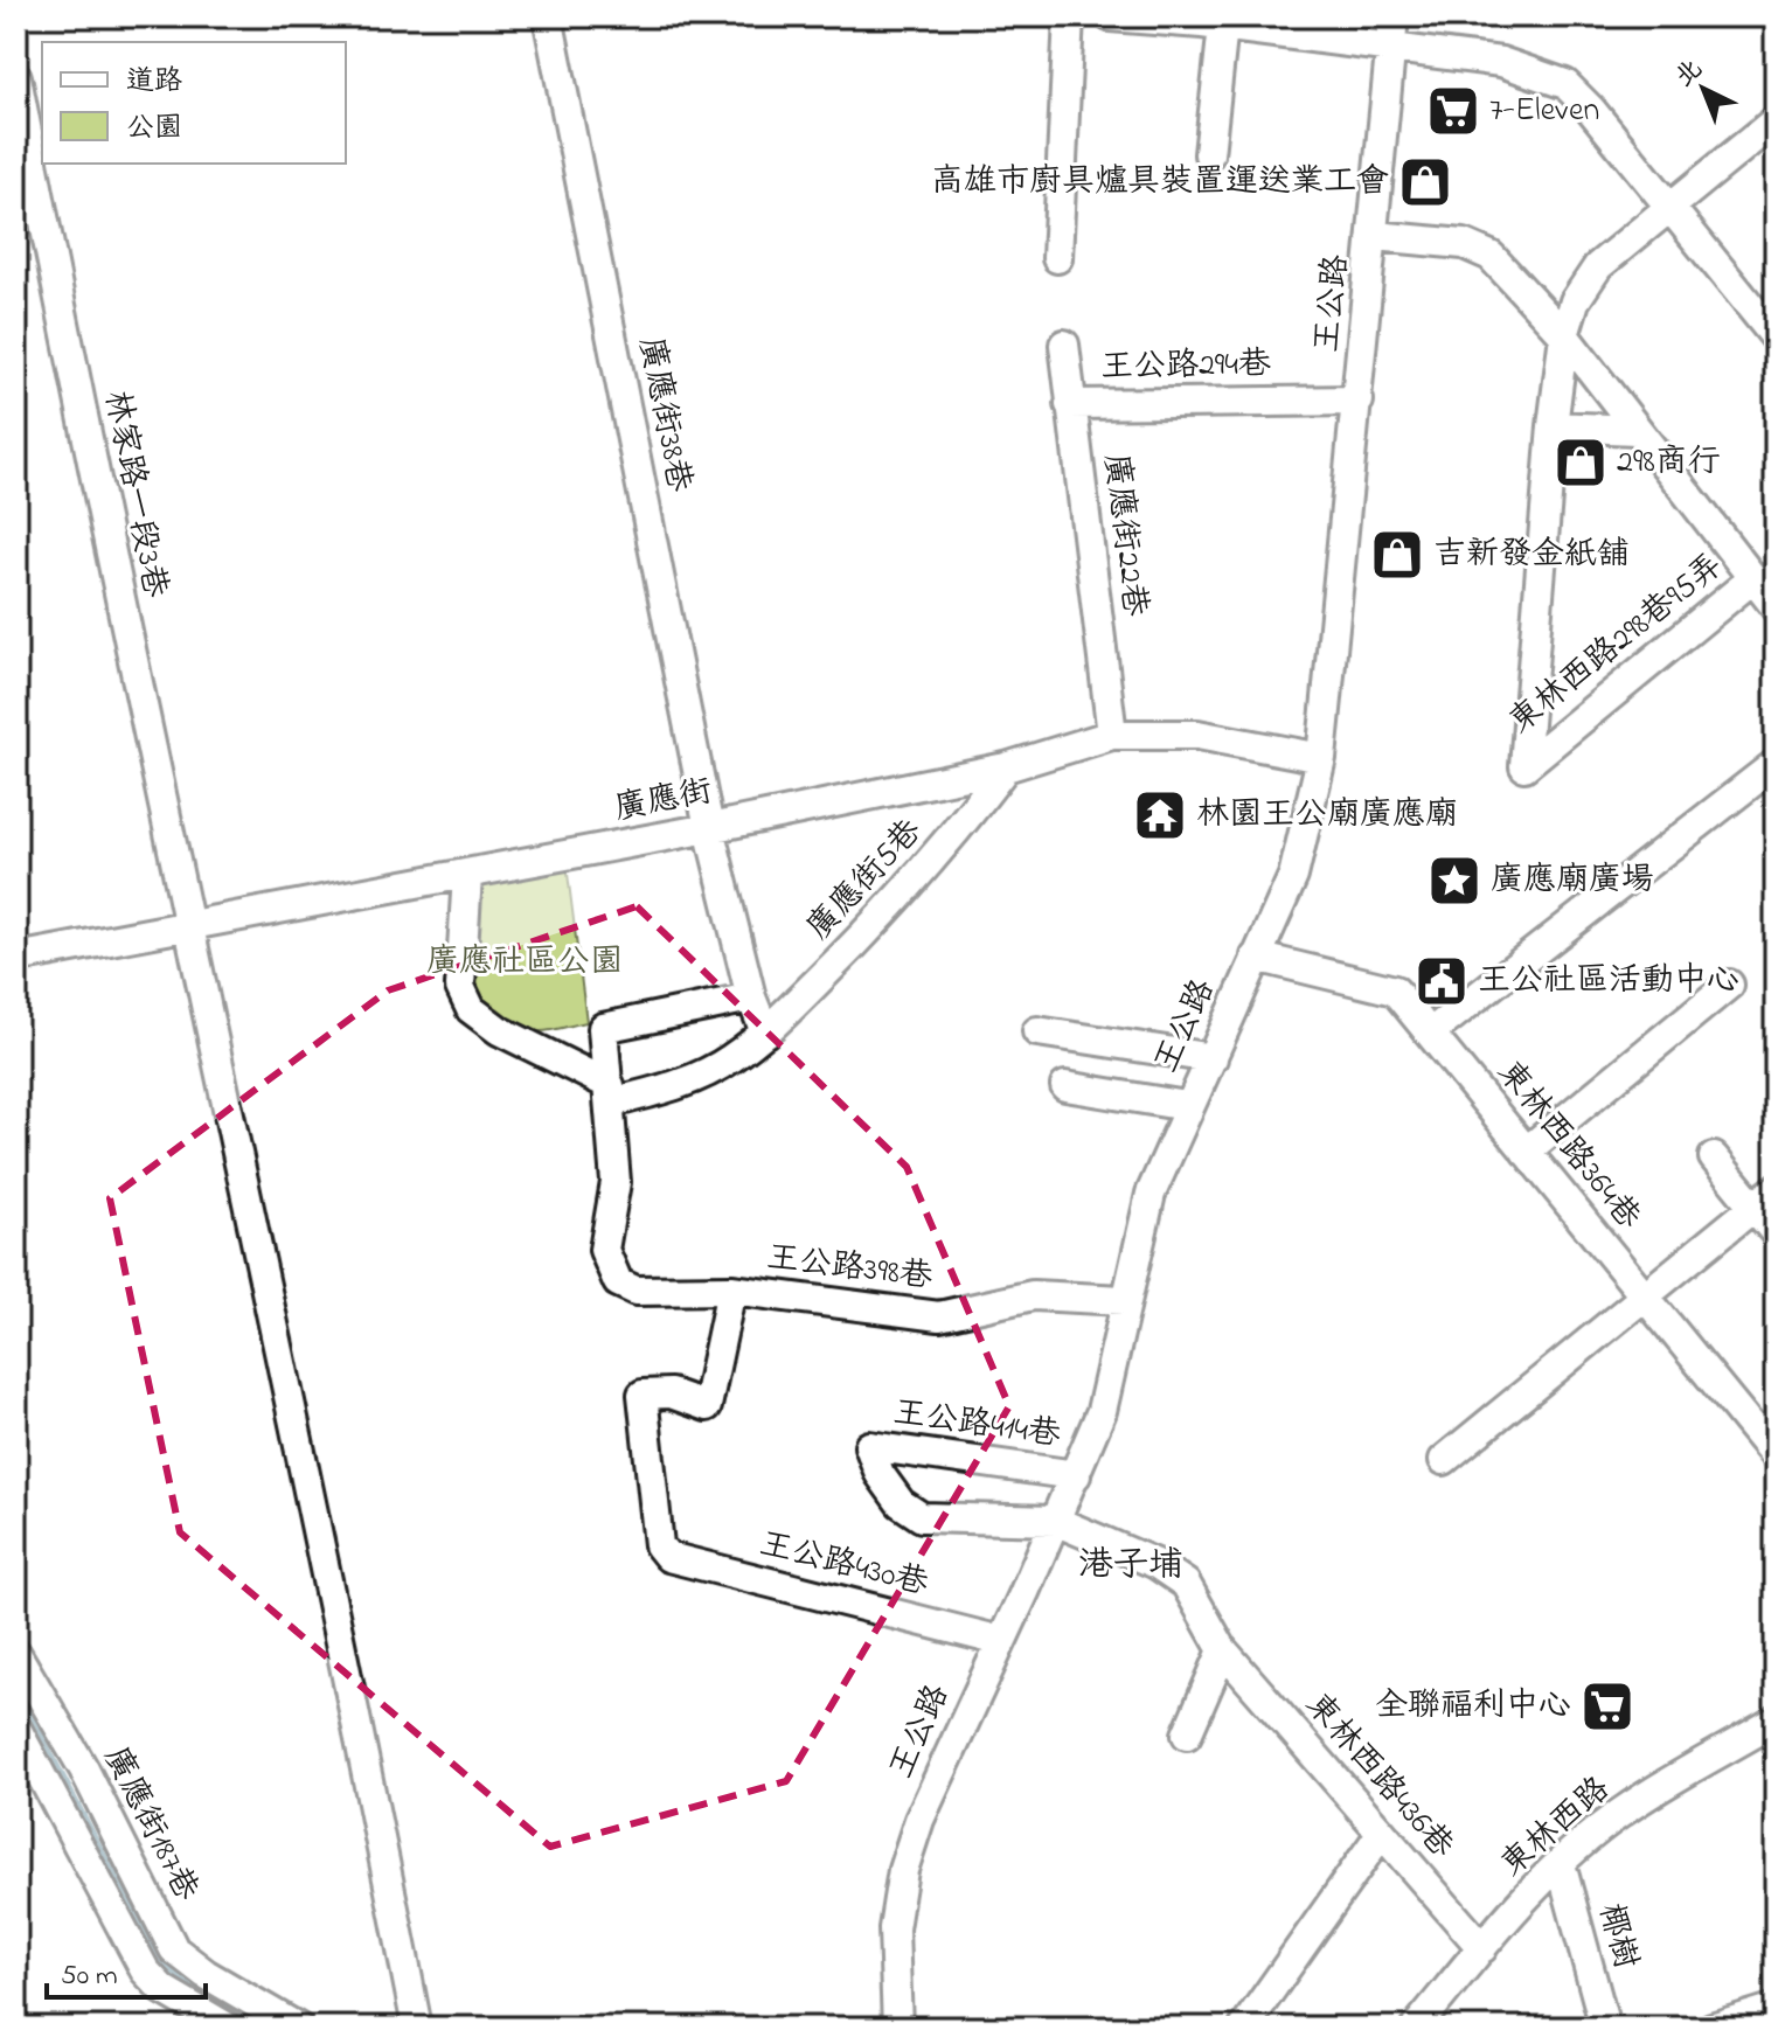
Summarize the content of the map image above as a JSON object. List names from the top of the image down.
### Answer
{
  "streets": {
    "street": [
      "王公路",
      "王公路294巷",
      "廣應街38巷",
      "林家路一段3巷",
      "廣應街22巷",
      "東林西路298巷95弄",
      "廣應街",
      "廣應街5巷",
      "東林西路364巷",
      "王公路398巷",
      "王公路414巷",
      "王公路430巷",
      "東林西路436巷",
      "廣應街187巷",
      "東林西路",
      "椰樹"
    ]
  },
  "crossings": [
    ["王公路", "王公路294巷"],
    ["王公路", "廣應街"],
    ["王公路", "東林西路364巷"],
    ["王公路", "王公路398巷"],
    ["王公路", "王公路414巷"],
    ["王公路", "王公路430巷"],
    ["王公路", "東林西路436巷"],
    ["王公路294巷", "廣應街22巷"],
    ["廣應街38巷", "廣應街"],
    ["廣應街38巷", "廣應街5巷"],
    ["林家路一段3巷", "廣應街"],
    ["廣應街22巷", "廣應街"],
    ["廣應街", "廣應街5巷"],
    ["王公路398巷", "王公路430巷"],
    ["王公路414巷", "東林西路436巷"],
    ["東林西路436巷", "東林西路"],
    ["東林西路", "椰樹"]
  ],
  "districts": ["港子埔"],
  "parks": ["廣應社區公園"],
  "places": {
    "supermarket": ["7-Eleven", "全聯福利中心"],
    "shop": ["高雄市廚具爐具裝置運送業工會", "298商行", "吉新發金紙舖"],
    "temple": ["林園王公廟廣應廟"],
    "place": ["廣應廟廣場"],
    "public building": ["王公社區活動中心"]
  },
  "legend": ["道路", "公園"],
  "scale_bar": "50 m",
  "north": "top left"
}
